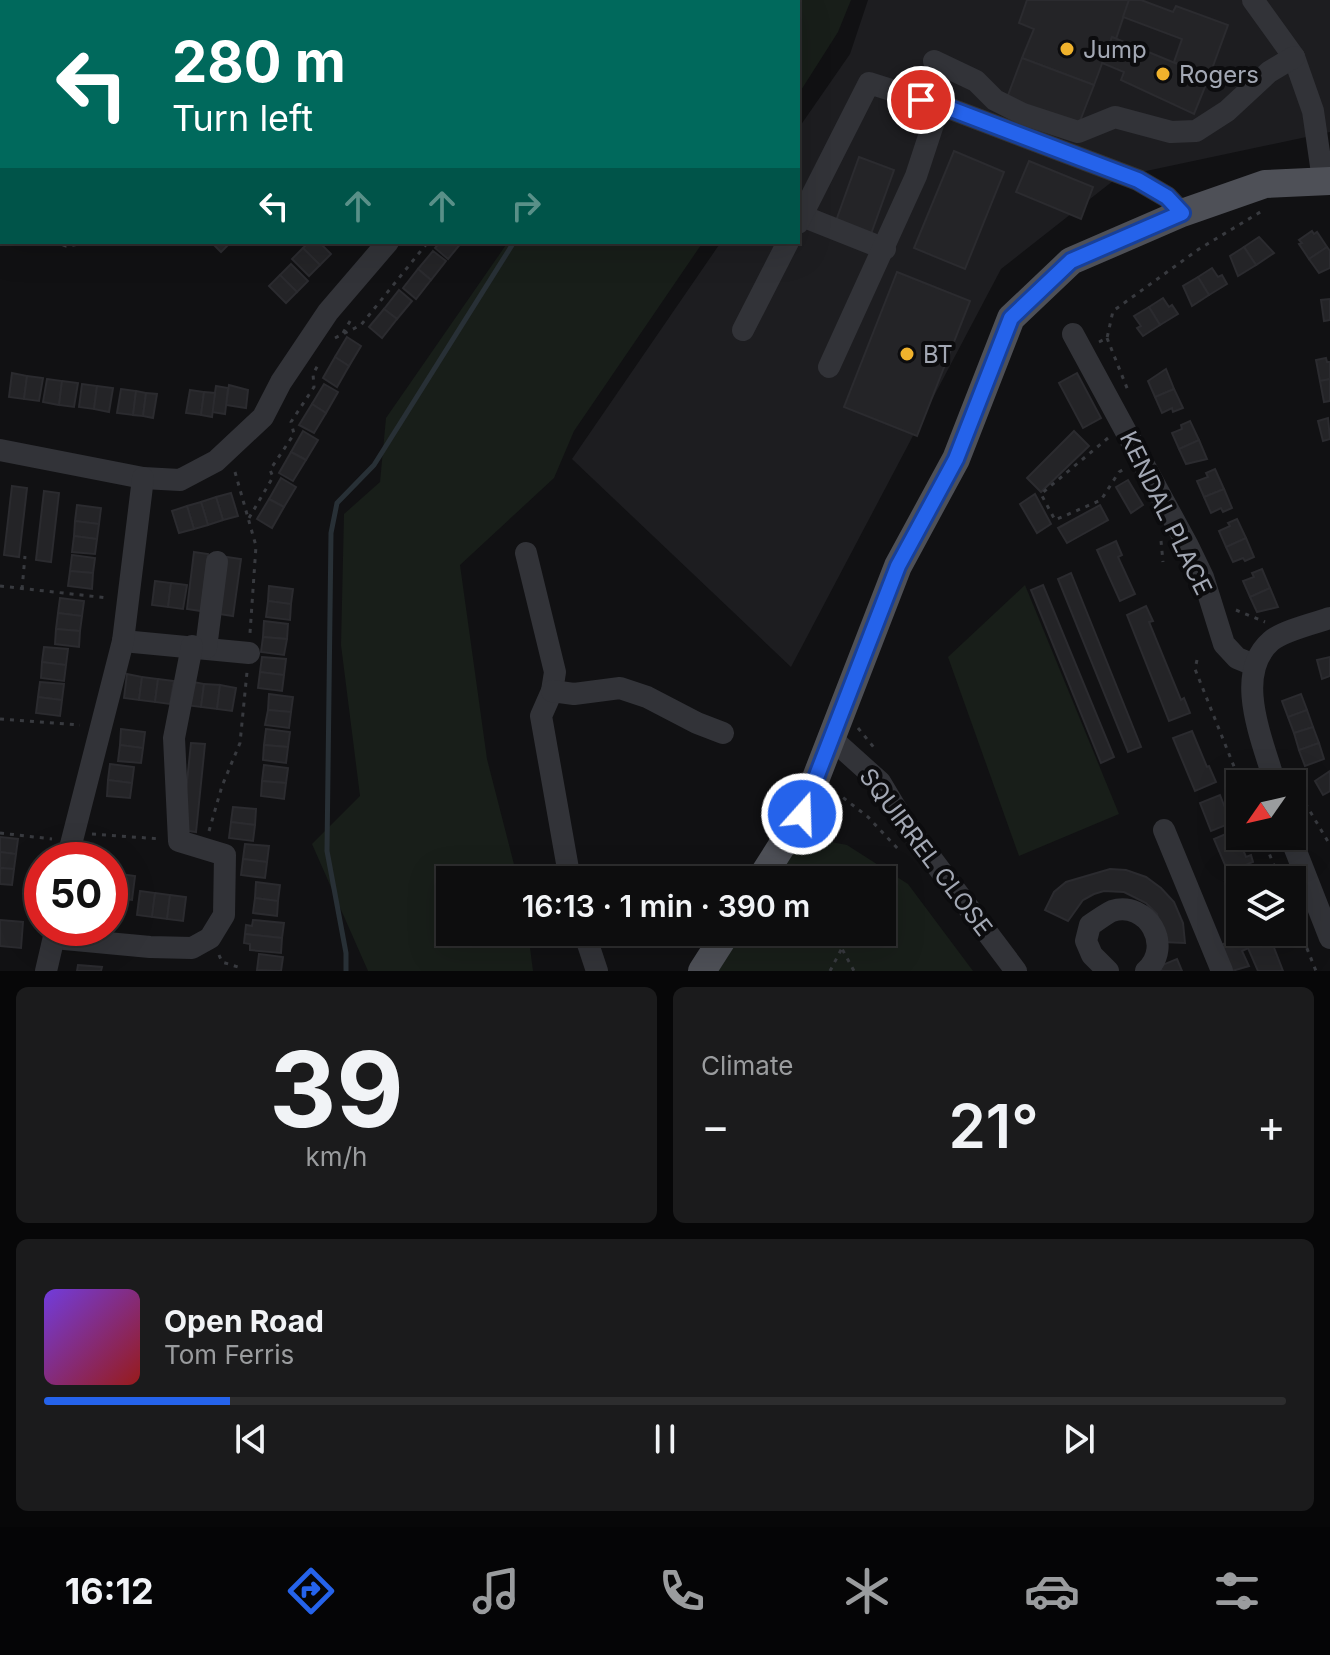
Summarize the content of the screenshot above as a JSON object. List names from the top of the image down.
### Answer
{
  "streets": {
    "street": ["KENDAL PLACE", "SQUIRREL CLOSE"]
  },
  "places": ["Jump", "Rogers", "BT"],
  "north": "bottom left",
  "page": {
    "turn": ["280 m", "Turn left"],
    "limit": "50",
    "trip": "16:13 · 1 min · 390 m",
    "tile": [
      ["39", "km/h"],
      "Climate"
    ],
    "heat": ["−", "21°", "+"],
    "song": ["Open Road", "Tom Ferris"],
    "tabs": "16:12"
  }
}
